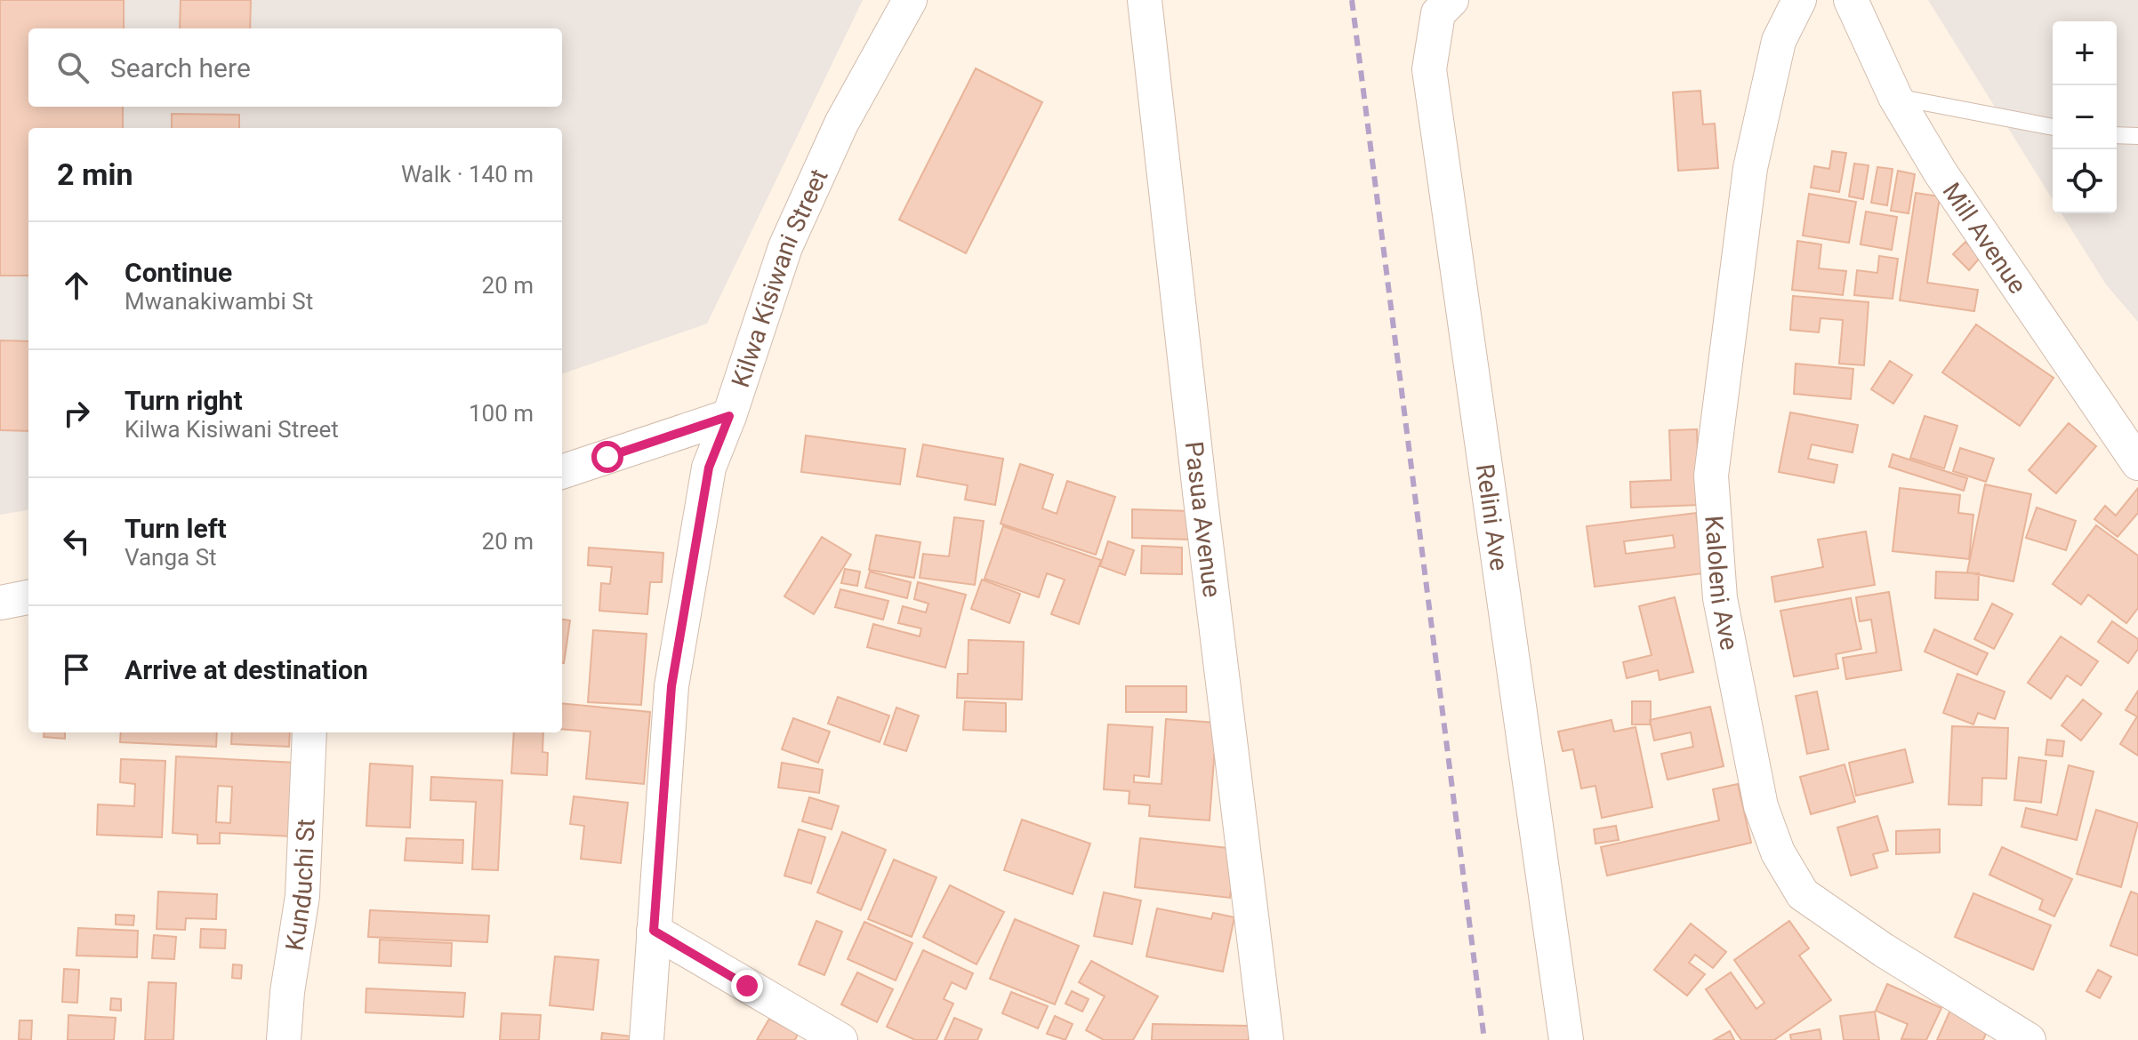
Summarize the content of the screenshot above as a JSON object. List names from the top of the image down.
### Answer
{
  "streets": {
    "street": [
      "Mill Avenue",
      "Kilwa Kisiwani Street",
      "Relini Ave",
      "Pasua Avenue",
      "Kaloleni Ave",
      "Kunduchi St"
    ]
  },
  "page": {
    "map_buttons": ["+", "−"],
    "search": "Search here",
    "heading": ["2 min", "Walk · 140 m"],
    "list": [
      ["Continue", "Mwanakiwambi St", "20 m"],
      ["Turn right", "Kilwa Kisiwani Street", "100 m"],
      ["Turn left", "Vanga St", "20 m"],
      "Arrive at destination"
    ]
  }
}
